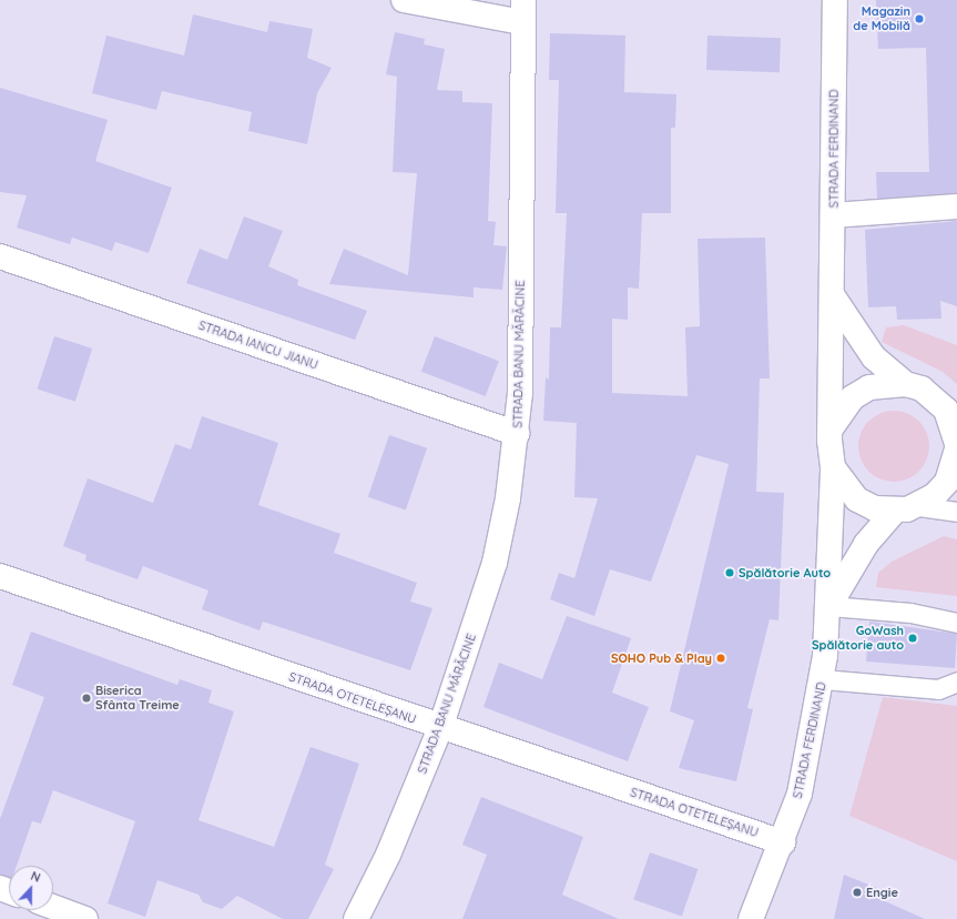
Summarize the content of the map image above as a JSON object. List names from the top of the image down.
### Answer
{
  "streets": {
    "street": [
      "STRADA FERDINAND",
      "STRADA IANCU JIANU",
      "STRADA BANU MĂRĂCINE",
      "STRADA OTETELEȘANU"
    ]
  },
  "crossings": [
    ["STRADA FERDINAND", "STRADA OTETELEȘANU"],
    ["STRADA IANCU JIANU", "STRADA BANU MĂRĂCINE"],
    ["STRADA BANU MĂRĂCINE", "STRADA OTETELEȘANU"]
  ],
  "places": [
    "Magazin de Mobilă",
    "Spălătorie Auto",
    "GoWash Spălătorie auto",
    "SOHO Pub & Play",
    "Biserica Sfânta Treime",
    "Engie"
  ],
  "north": "top"
}
